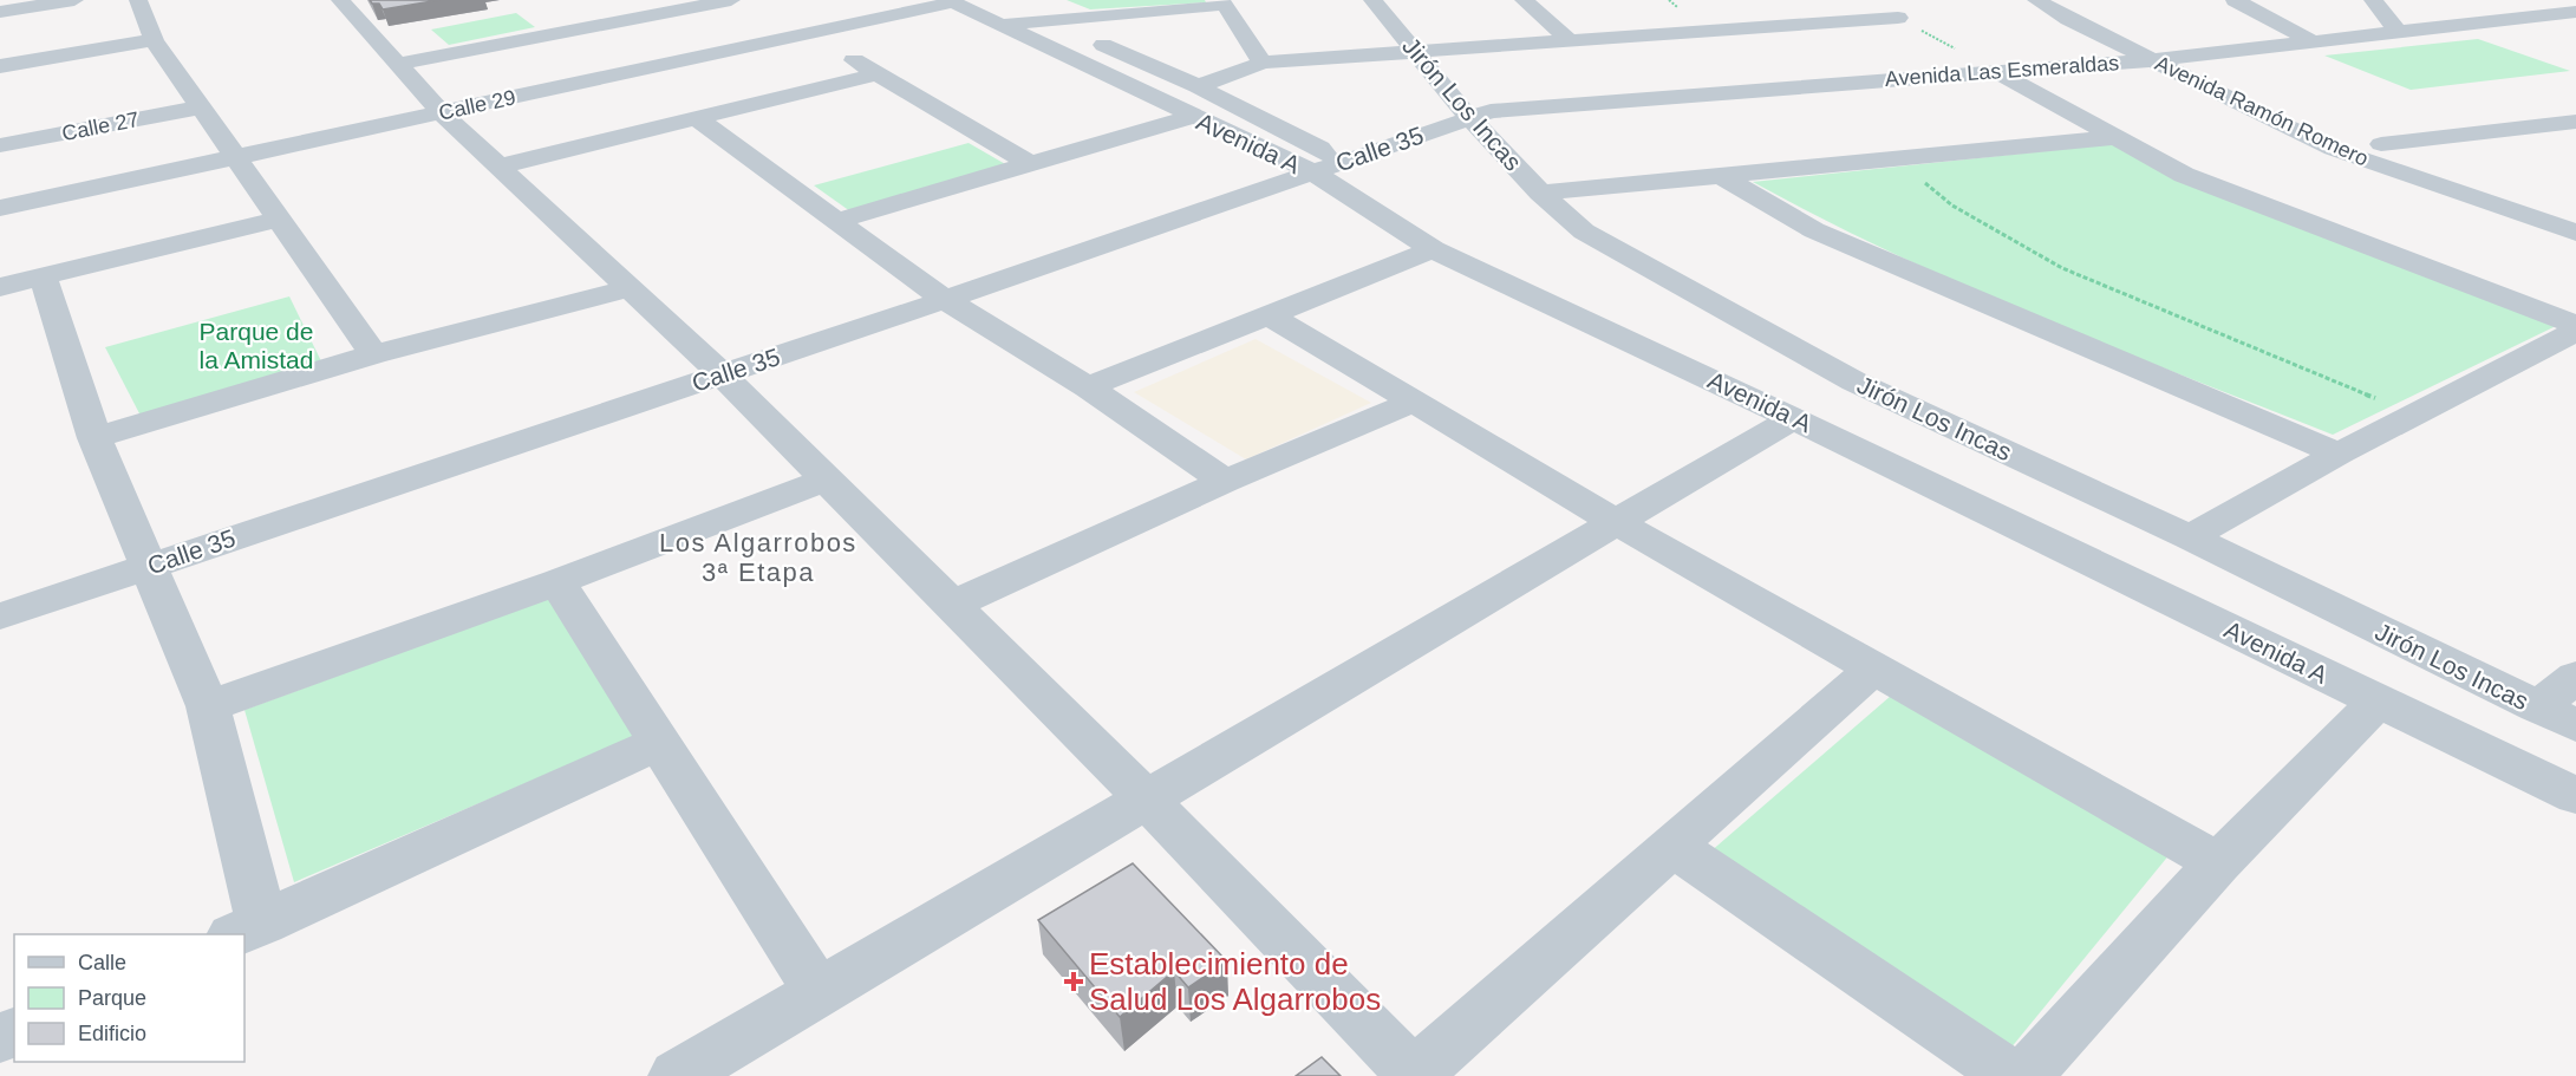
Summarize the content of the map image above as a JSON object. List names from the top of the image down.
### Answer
{
  "streets": {
    "street": [
      "Avenida Las Esmeraldas",
      "Jirón Los Incas",
      "Calle 29",
      "Avenida Ramón Romero",
      "Calle 27",
      "Avenida A",
      "Calle 35"
    ]
  },
  "crossings": [
    ["Avenida Las Esmeraldas", "Jirón Los Incas"],
    ["Avenida Las Esmeraldas", "Avenida Ramón Romero"],
    ["Avenida Las Esmeraldas", "Calle 35"],
    ["Jirón Los Incas", "Calle 35"],
    ["Calle 29", "Avenida A"],
    ["Avenida A", "Calle 35"]
  ],
  "districts": ["Los Algarrobos 3ª Etapa"],
  "parks": ["Parque de la Amistad"],
  "places": {
    "health": ["Establecimiento de Salud Los Algarrobos"]
  },
  "legend": ["Calle", "Parque", "Edificio"]
}
